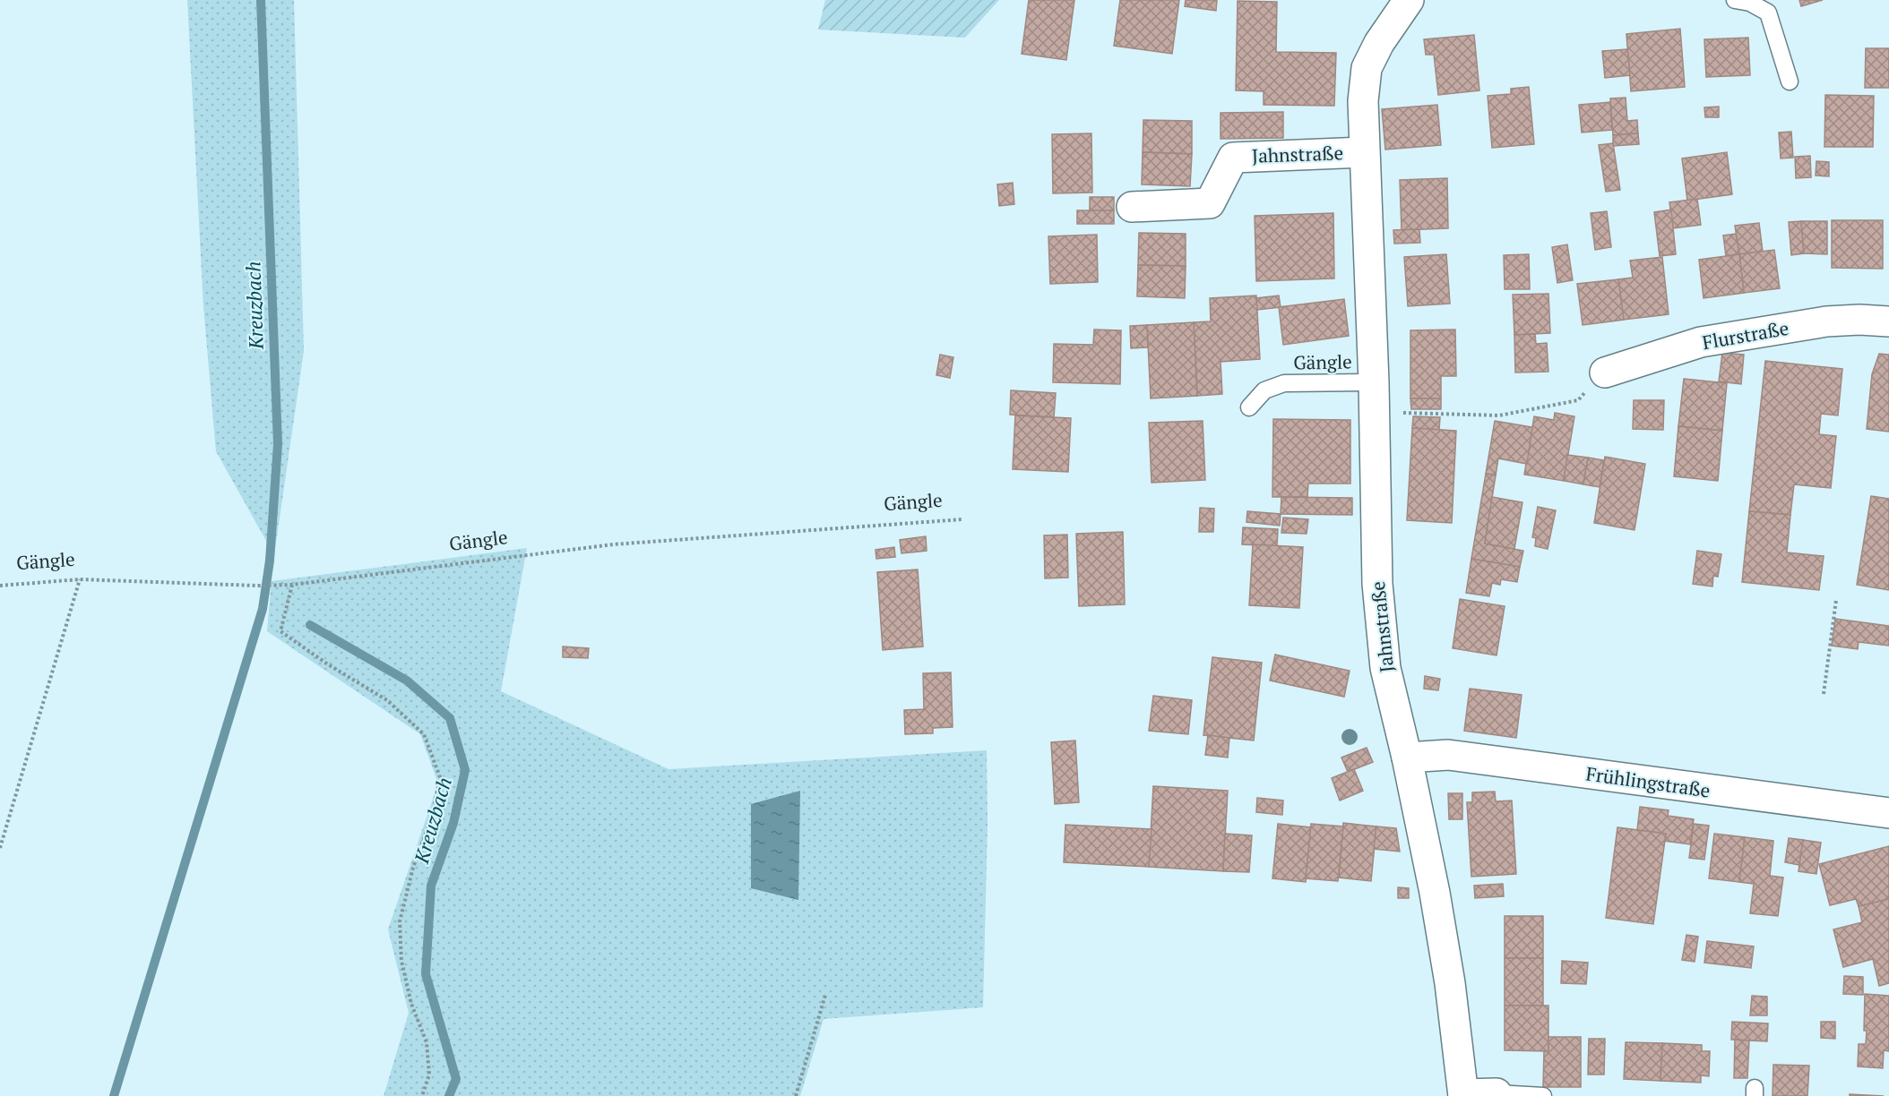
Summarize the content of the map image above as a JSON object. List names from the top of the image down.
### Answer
{
  "streets": {
    "street": ["Jahnstraße", "Flurstraße", "Frühlingstraße"],
    "lane": ["Gängle"]
  },
  "crossings": [
    ["Jahnstraße", "Gängle"],
    ["Jahnstraße", "Frühlingstraße"]
  ],
  "water": ["Kreuzbach"]
}
